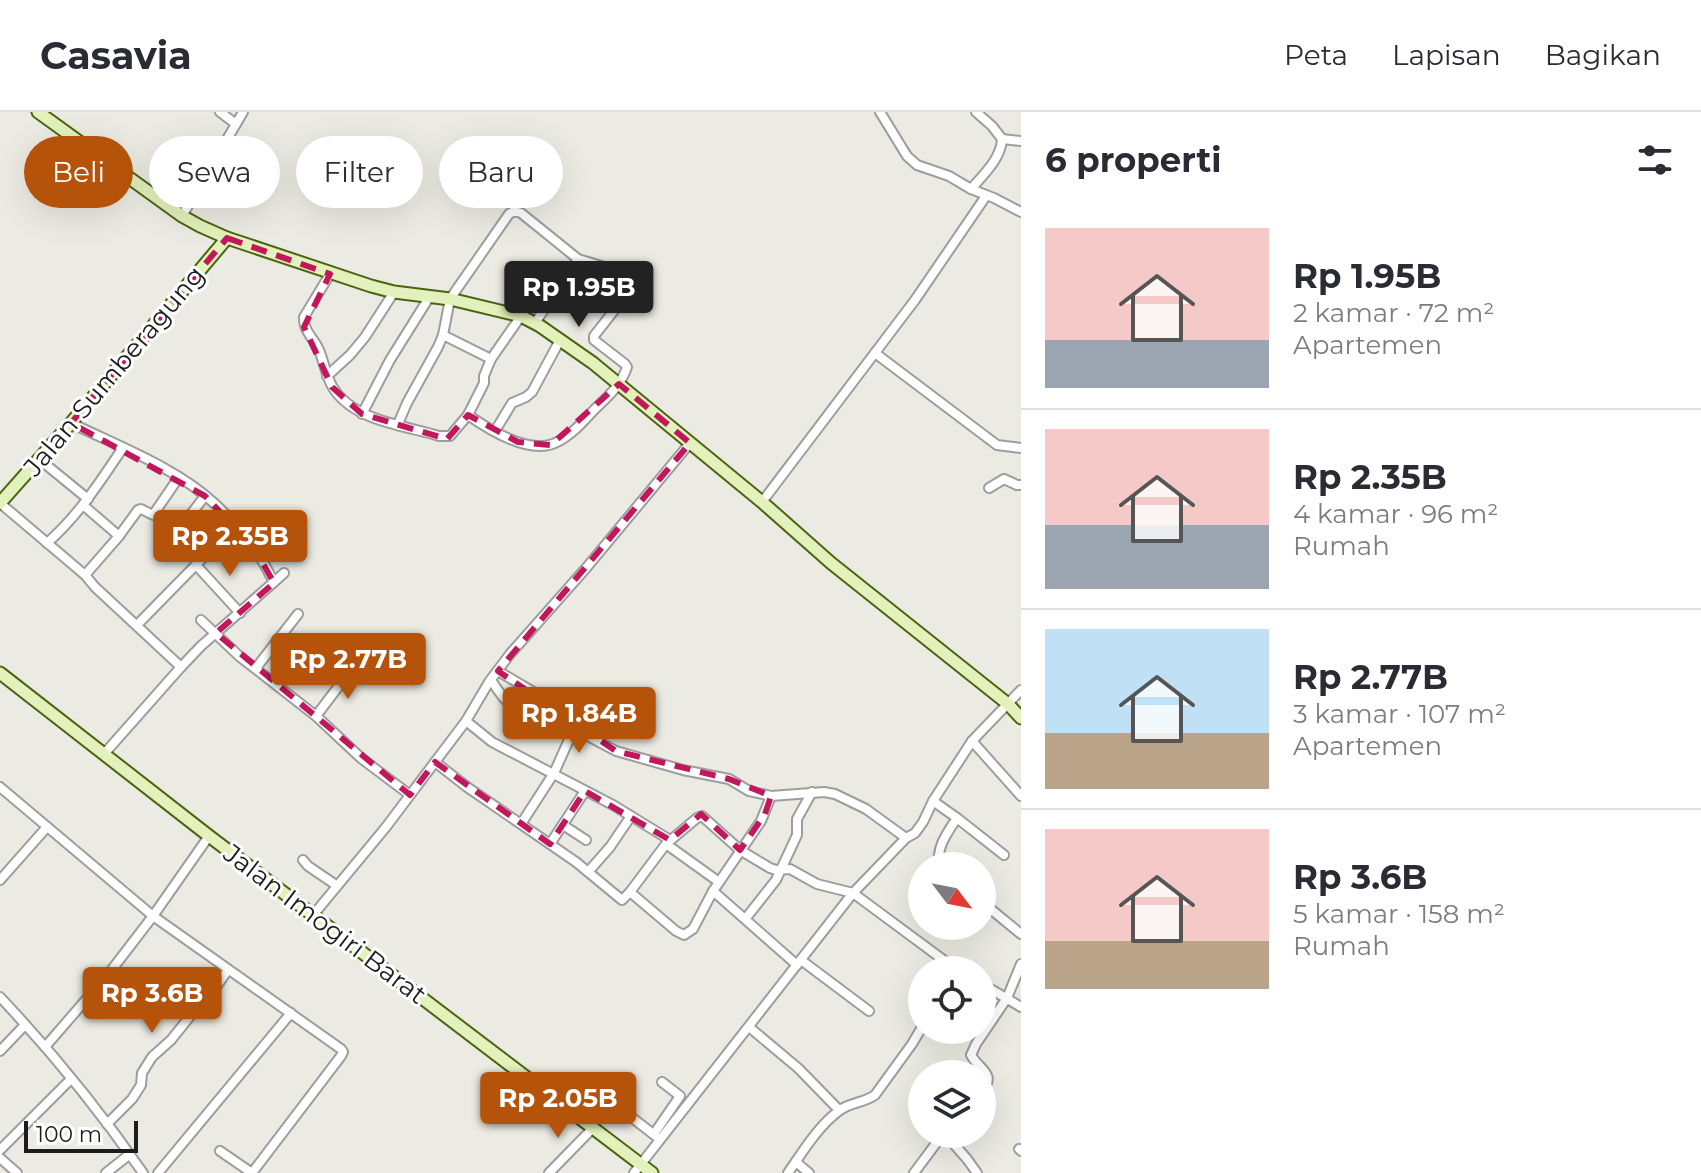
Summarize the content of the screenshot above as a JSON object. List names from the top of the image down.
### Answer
{
  "streets": {
    "street": ["Jalan Sumberagung", "Jalan Imogiri Barat"]
  },
  "scale_bar": "100 m",
  "north": "bottom right",
  "page": {
    "header": "Casavia",
    "nav": ["Peta", "Lapisan", "Bagikan"],
    "heading": "6 properti",
    "chip": [
      "Beli",
      "Sewa",
      "Filter",
      "Baru"
    ],
    "list": [
      {
        "name": "Rp 1.95B",
        "note": "2 kamar · 72 m² · Apartemen"
      },
      {
        "name": "Rp 2.35B",
        "note": "4 kamar · 96 m² · Rumah"
      },
      {
        "name": "Rp 2.77B",
        "note": "3 kamar · 107 m² · Apartemen"
      },
      {
        "name": "Rp 3.6B",
        "note": "5 kamar · 158 m² · Rumah"
      }
    ],
    "price": [
      "Rp 1.95B",
      "Rp 2.35B",
      "Rp 2.77B",
      "Rp 1.84B",
      "Rp 3.6B",
      "Rp 2.05B"
    ],
    "scale": "100 m"
  }
}
